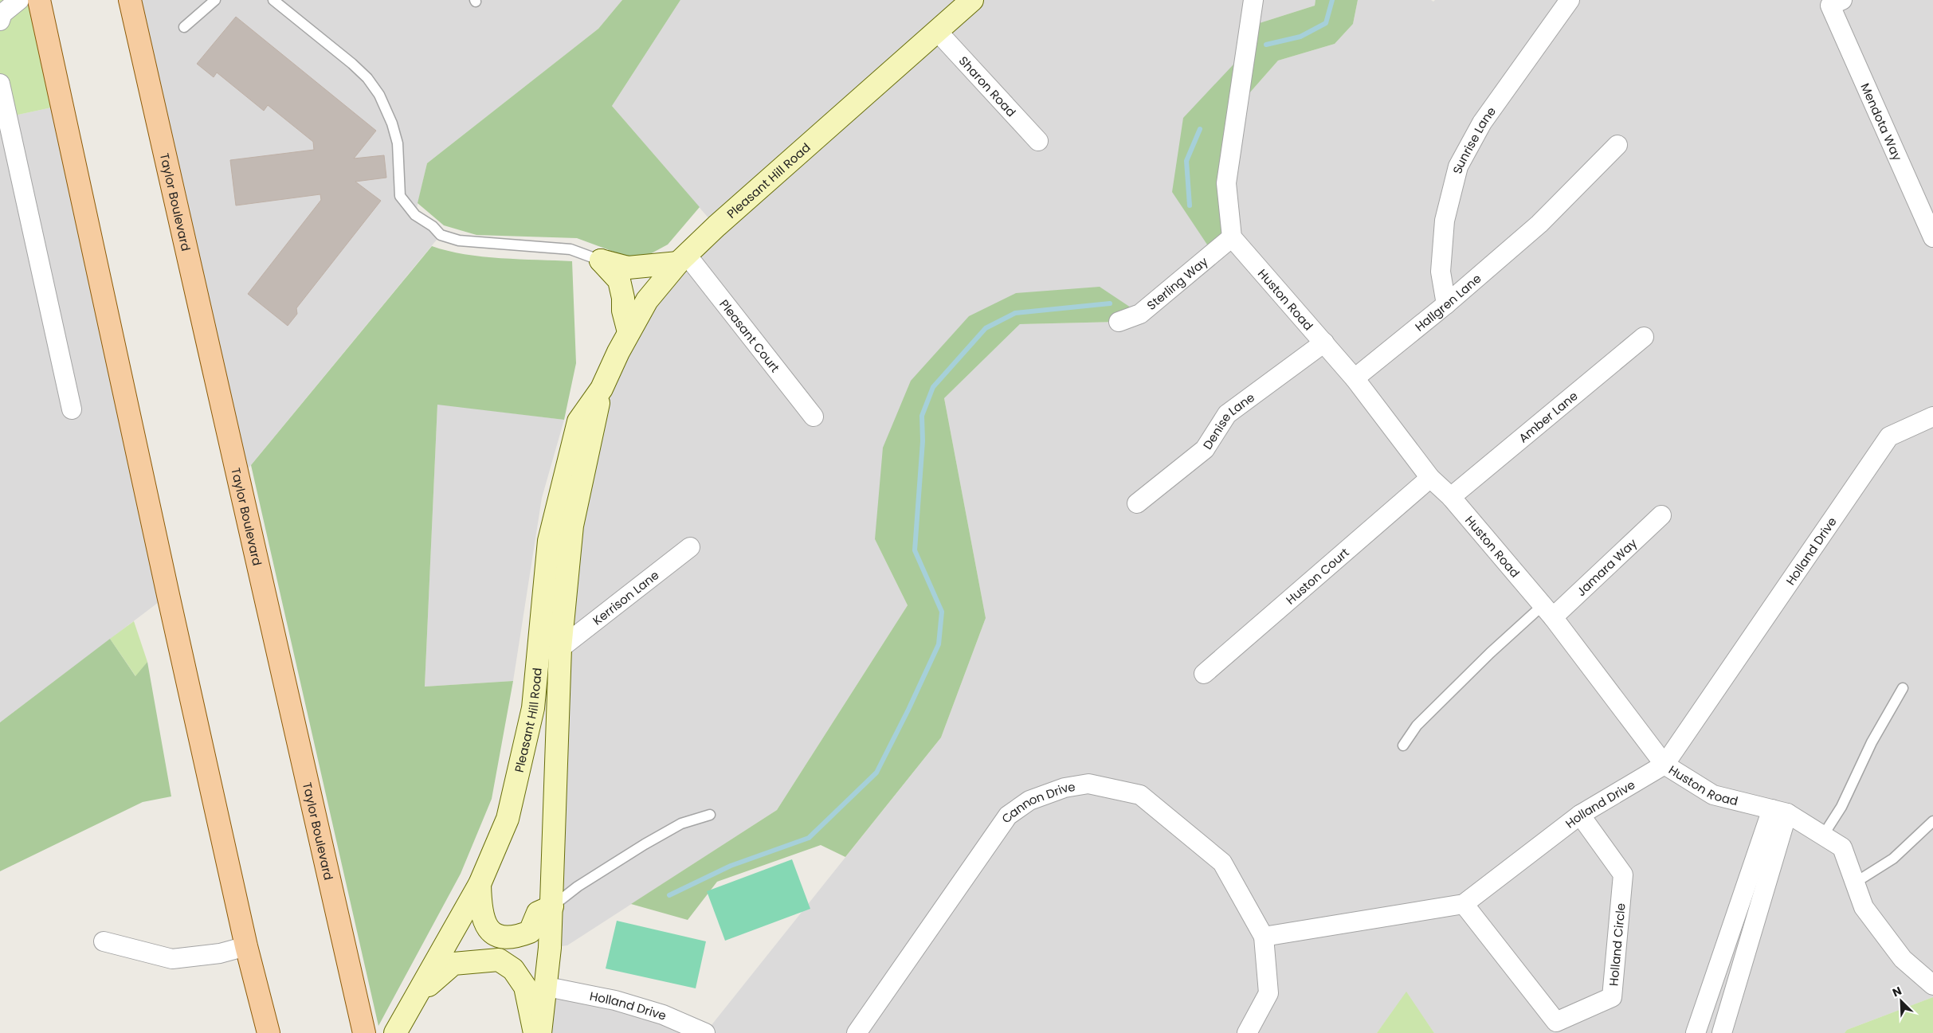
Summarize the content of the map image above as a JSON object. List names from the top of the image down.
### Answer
{
  "streets": {
    "main road": ["Pleasant Hill Road", "Taylor Boulevard"],
    "street": [
      "Sharon Road",
      "Mendota Way",
      "Sunrise Lane",
      "Sterling Way",
      "Huston Road",
      "Hallgren Lane",
      "Pleasant Court",
      "Amber Lane",
      "Denise Lane",
      "Holland Drive",
      "Jamara Way",
      "Huston Court",
      "Kerrison Lane",
      "Cannon Drive",
      "Holland Circle"
    ]
  },
  "crossings": [
    ["Sharon Road", "Pleasant Hill Road"],
    ["Sunrise Lane", "Hallgren Lane"],
    ["Pleasant Hill Road", "Pleasant Court"],
    ["Pleasant Hill Road", "Holland Drive"],
    ["Pleasant Hill Road", "Kerrison Lane"],
    ["Sterling Way", "Huston Road"],
    ["Huston Road", "Hallgren Lane"],
    ["Huston Road", "Amber Lane"],
    ["Huston Road", "Denise Lane"],
    ["Huston Road", "Holland Drive"],
    ["Huston Road", "Jamara Way"],
    ["Huston Road", "Huston Court"],
    ["Holland Drive", "Cannon Drive"],
    ["Holland Drive", "Holland Circle"]
  ],
  "north": "top left"
}
